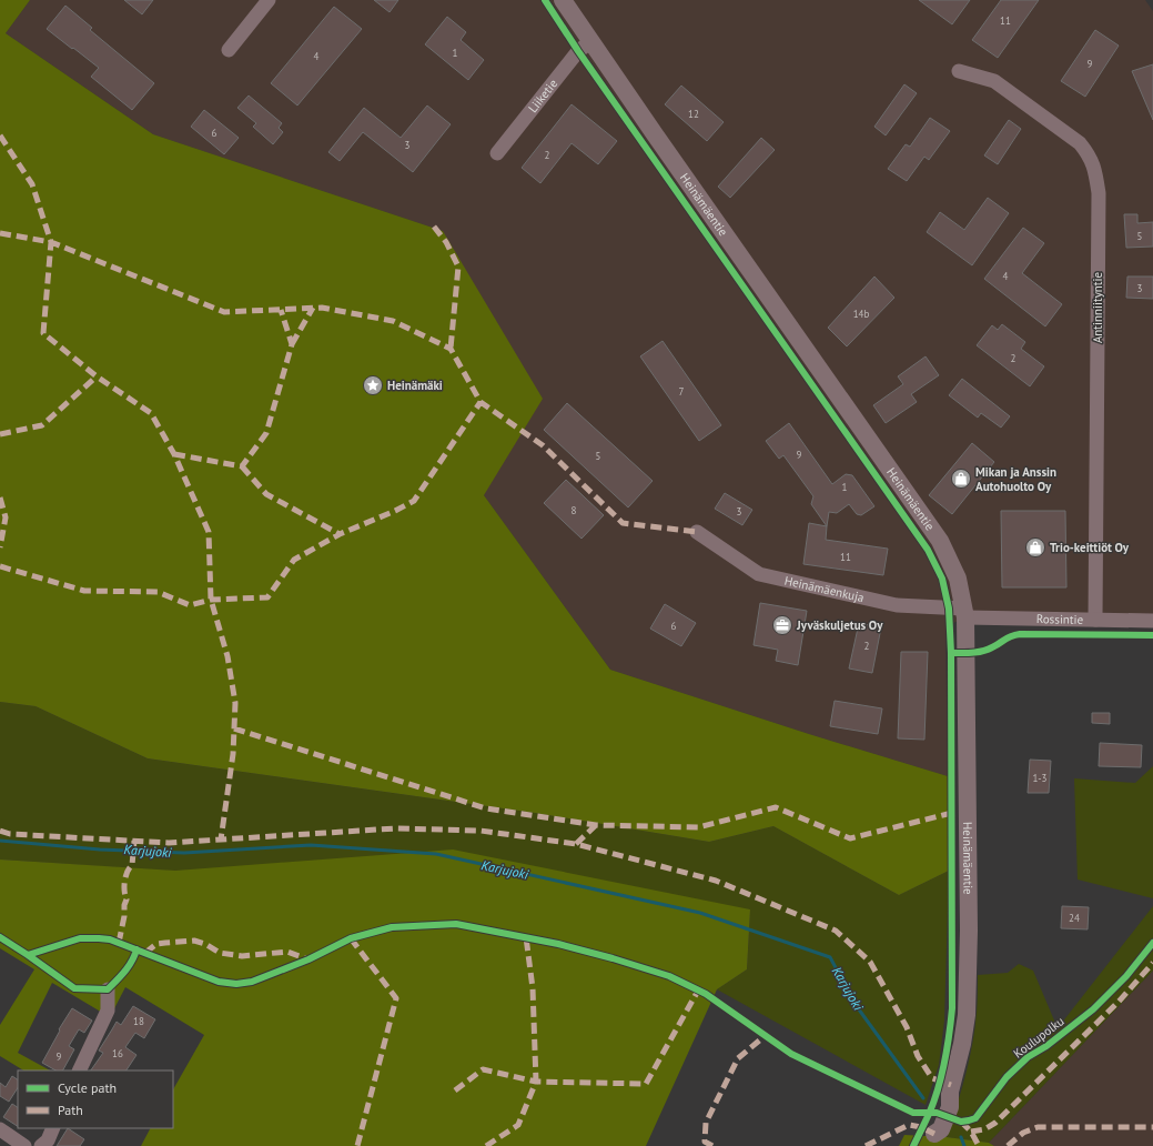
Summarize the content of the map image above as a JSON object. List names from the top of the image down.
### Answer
{
  "streets": {
    "street": [
      "Liiketie",
      "Heinämäentie",
      "Antinniityntie",
      "Heinämäenkuja",
      "Rossintie"
    ],
    "cycle path": ["Koulupolku"]
  },
  "crossings": [
    ["Liiketie", "Heinämäentie"],
    ["Heinämäentie", "Heinämäenkuja"],
    ["Heinämäentie", "Rossintie"],
    ["Antinniityntie", "Rossintie"],
    ["Heinämäenkuja", "Rossintie"]
  ],
  "water": ["Karjujoki"],
  "places": {
    "place": ["Heinämäki"],
    "shop": ["Mikan ja Anssin Autohuolto Oy", "Trio-keittiöt Oy"],
    "office": ["Jyväskuljetus Oy"]
  },
  "house_numbers": [
    "11",
    "1",
    "4",
    "9",
    "12",
    "6",
    "3",
    "2",
    "5",
    "4",
    "3",
    "14b",
    "2",
    "7",
    "9",
    "5",
    "1",
    "8",
    "3",
    "11",
    "6",
    "2",
    "1-3",
    "24",
    "18",
    "16",
    "9"
  ],
  "legend": ["Cycle path", "Path"]
}
